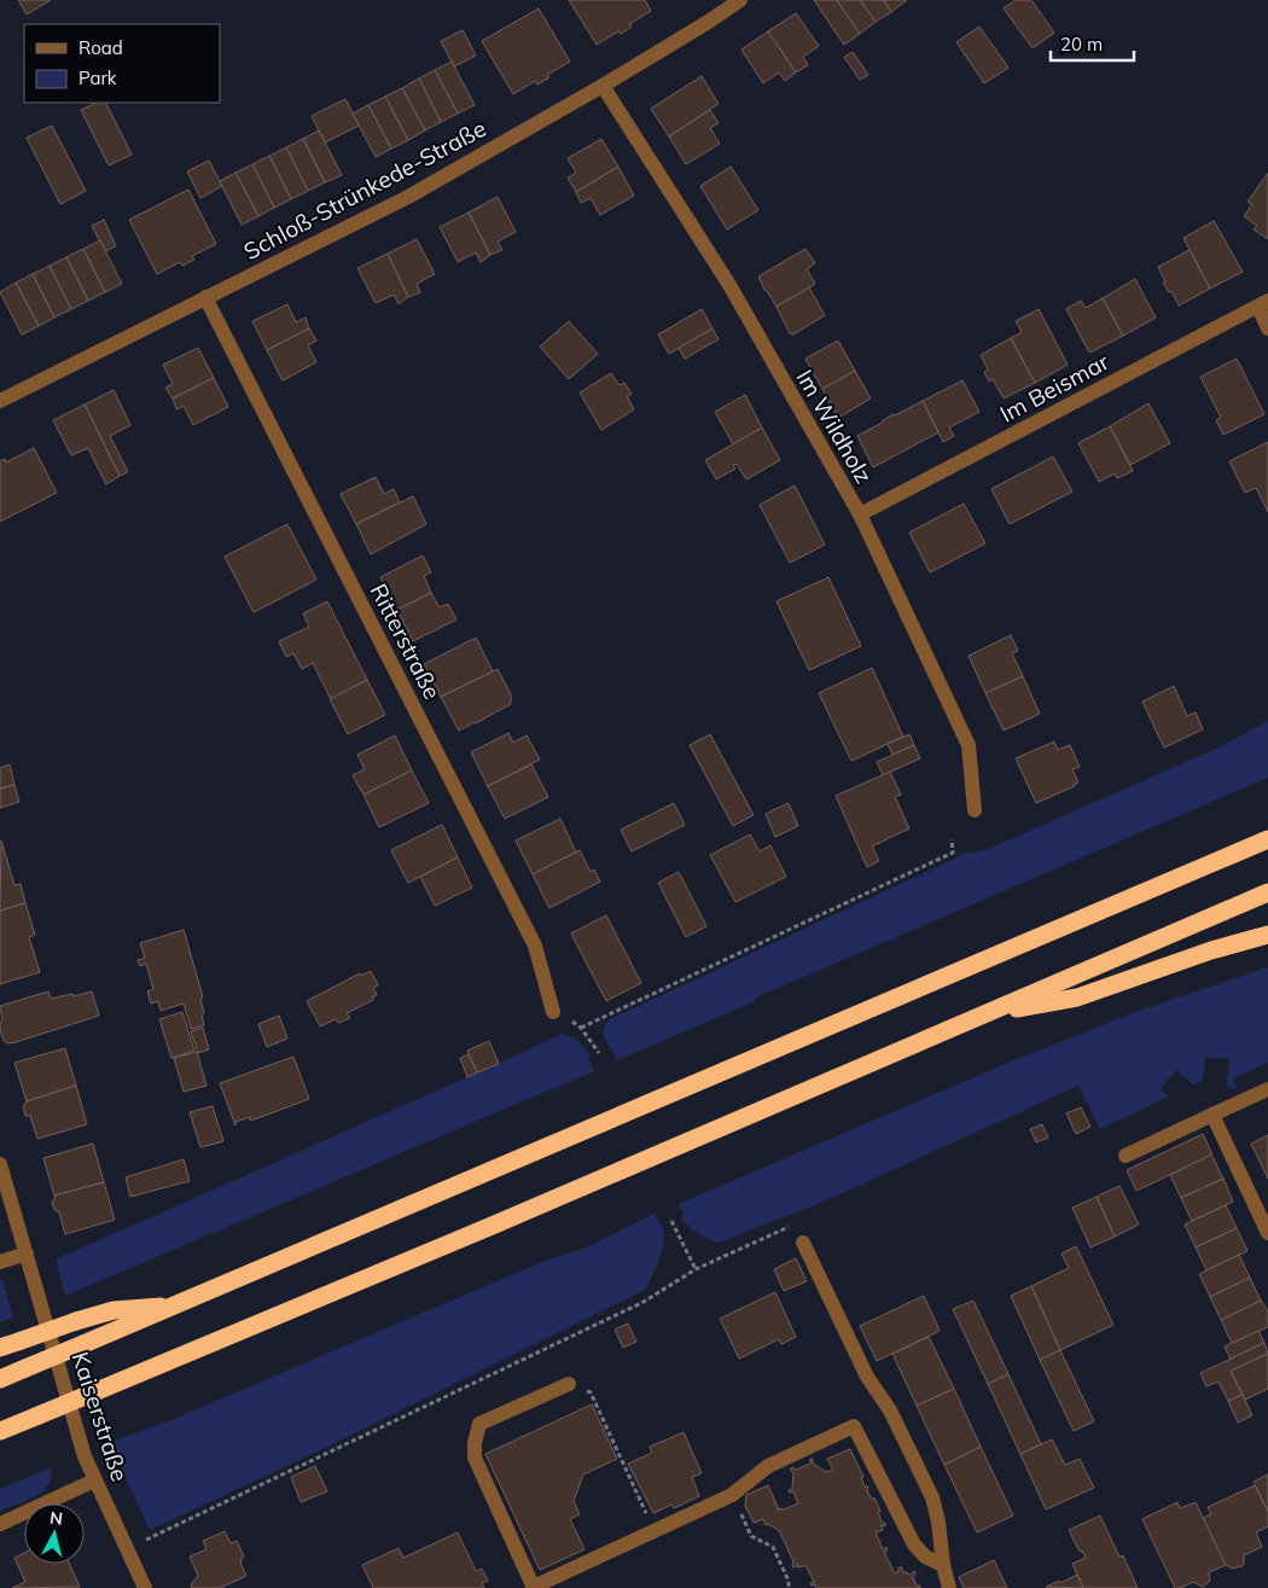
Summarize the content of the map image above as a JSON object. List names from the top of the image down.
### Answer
{
  "streets": {
    "street": [
      "Schloß-Strünkede-Straße",
      "Im Beismar",
      "Im Wildholz",
      "Ritterstraße",
      "Kaiserstraße"
    ]
  },
  "crossings": [
    ["Schloß-Strünkede-Straße", "Im Wildholz"],
    ["Schloß-Strünkede-Straße", "Ritterstraße"],
    ["Im Beismar", "Im Wildholz"]
  ],
  "legend": ["Road", "Park"],
  "scale_bar": "20 m",
  "north": "top"
}
